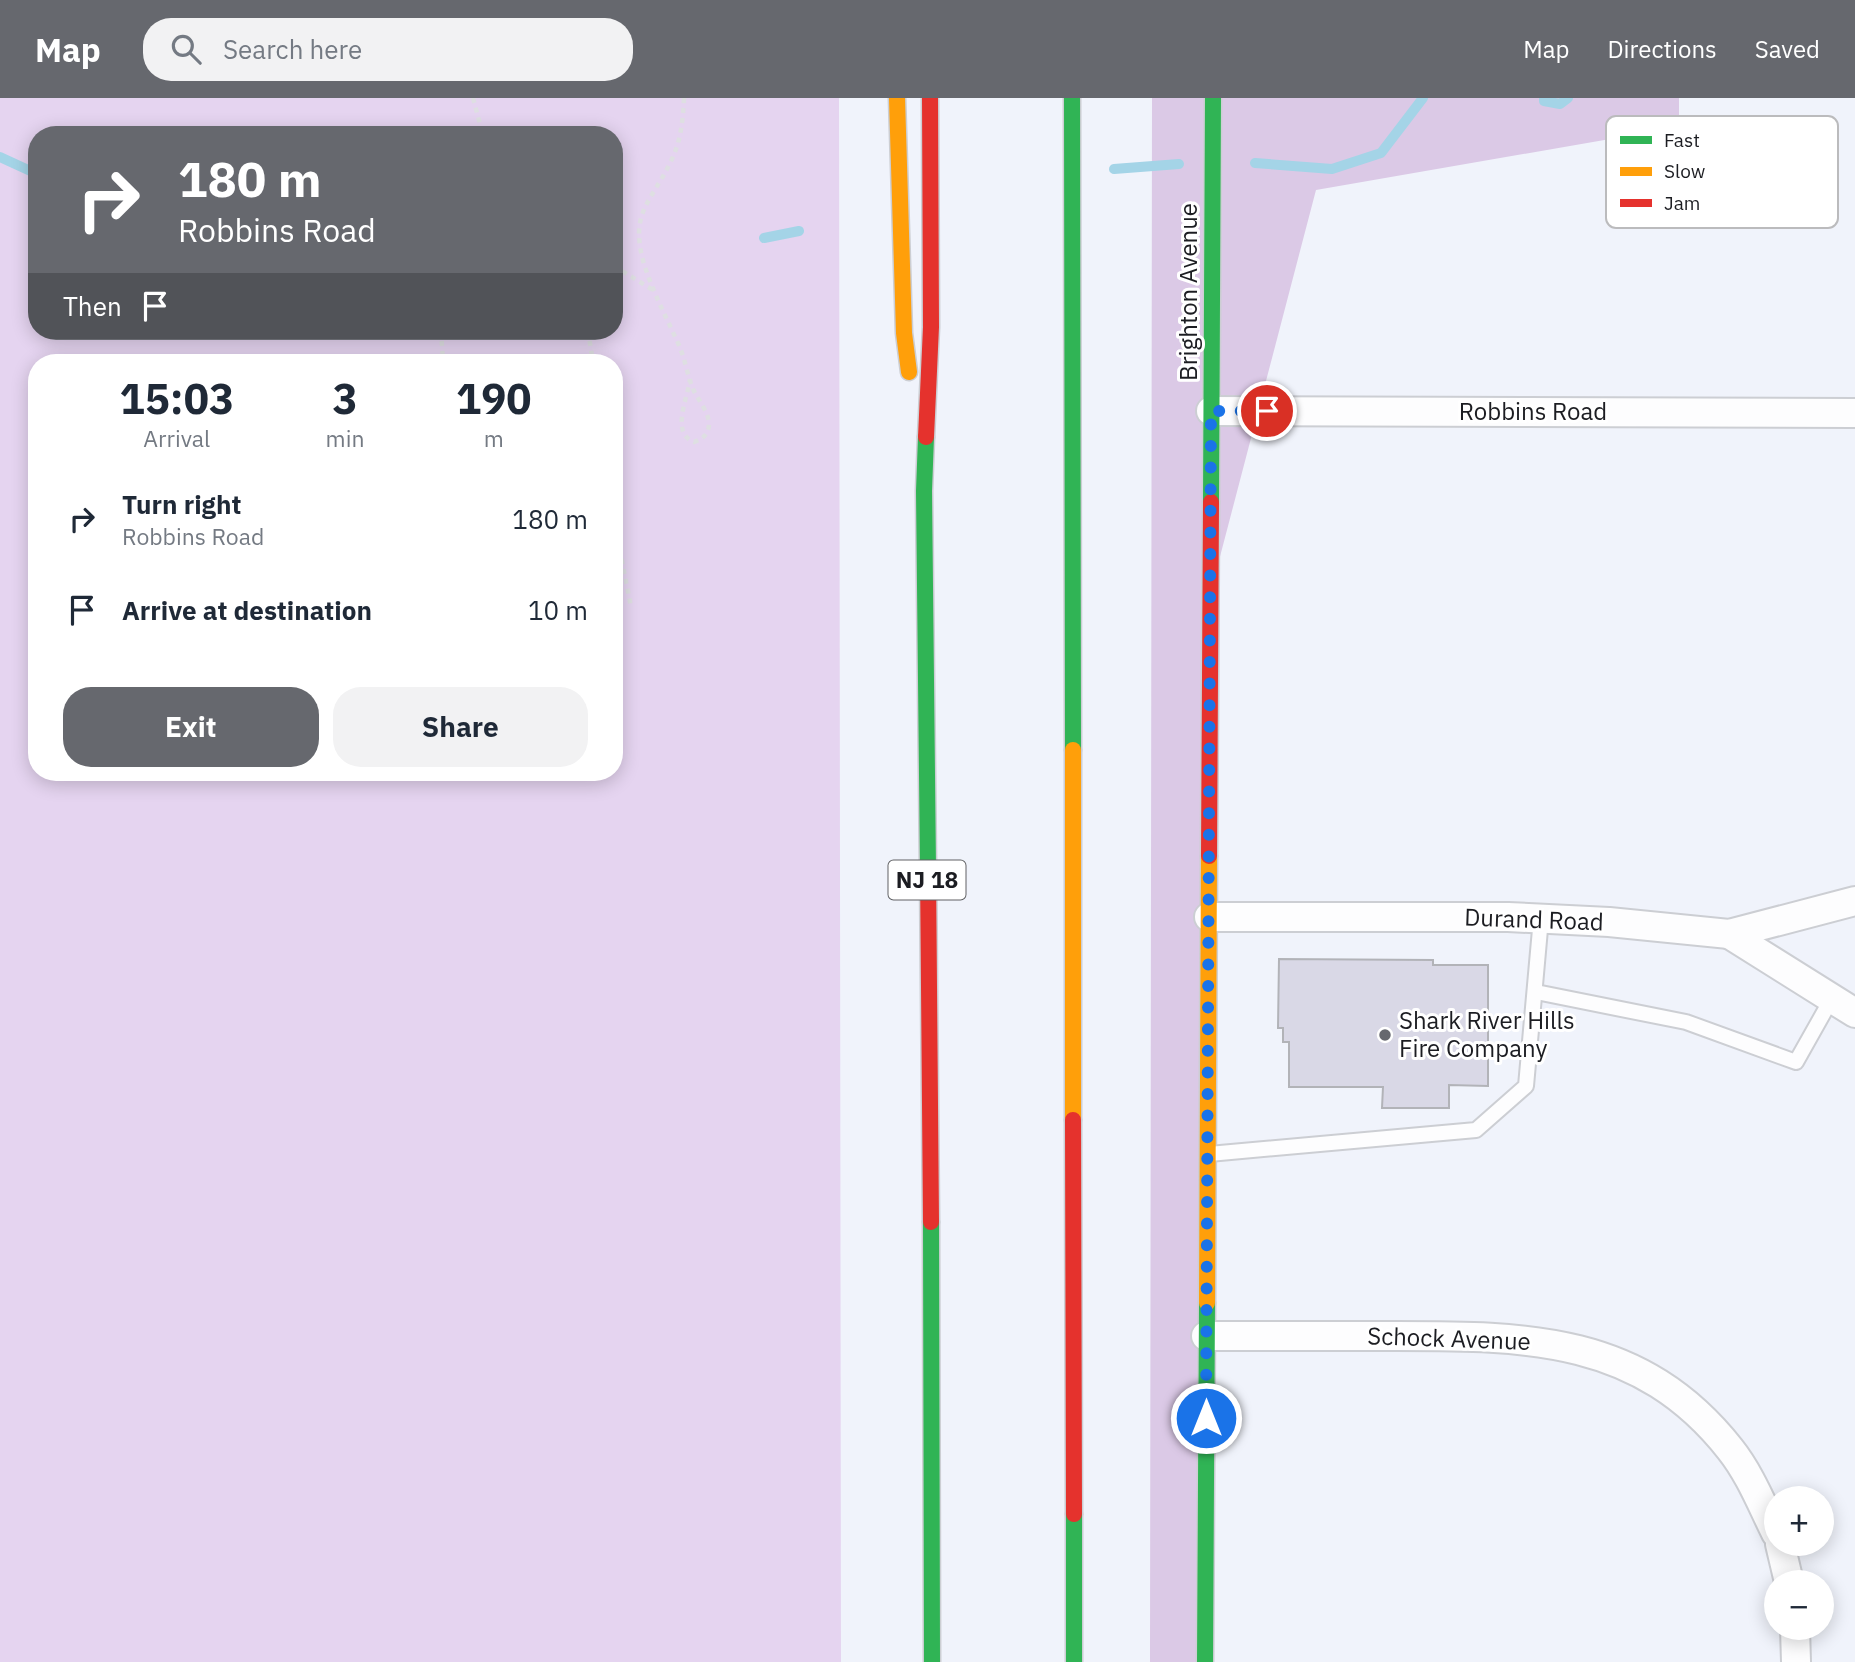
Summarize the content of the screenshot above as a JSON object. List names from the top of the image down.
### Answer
{
  "streets": {
    "main road": ["Brighton Avenue", "NJ 18"],
    "street": ["Robbins Road", "Durand Road", "Schock Avenue"]
  },
  "crossings": [
    ["Brighton Avenue", "Robbins Road"],
    ["Brighton Avenue", "Durand Road"],
    ["Brighton Avenue", "Schock Avenue"]
  ],
  "places": ["Shark River Hills Fire Company"],
  "legend": ["Fast", "Slow", "Jam"],
  "page": {
    "header": "Map",
    "search": "Search here",
    "nav": ["Map", "Directions", "Saved"],
    "turn": ["180 m", "Robbins Road"],
    "then": "Then",
    "eta": [
      "15:03",
      "Arrival",
      "3",
      "min",
      "190",
      "m"
    ],
    "list": [
      {
        "name": "Turn right",
        "note": "Robbins Road",
        "value": "180 m"
      },
      {
        "name": "Arrive at destination",
        "value": "10 m"
      }
    ],
    "buttons": ["Exit", "Share"],
    "map_buttons": ["+", "−"]
  }
}
